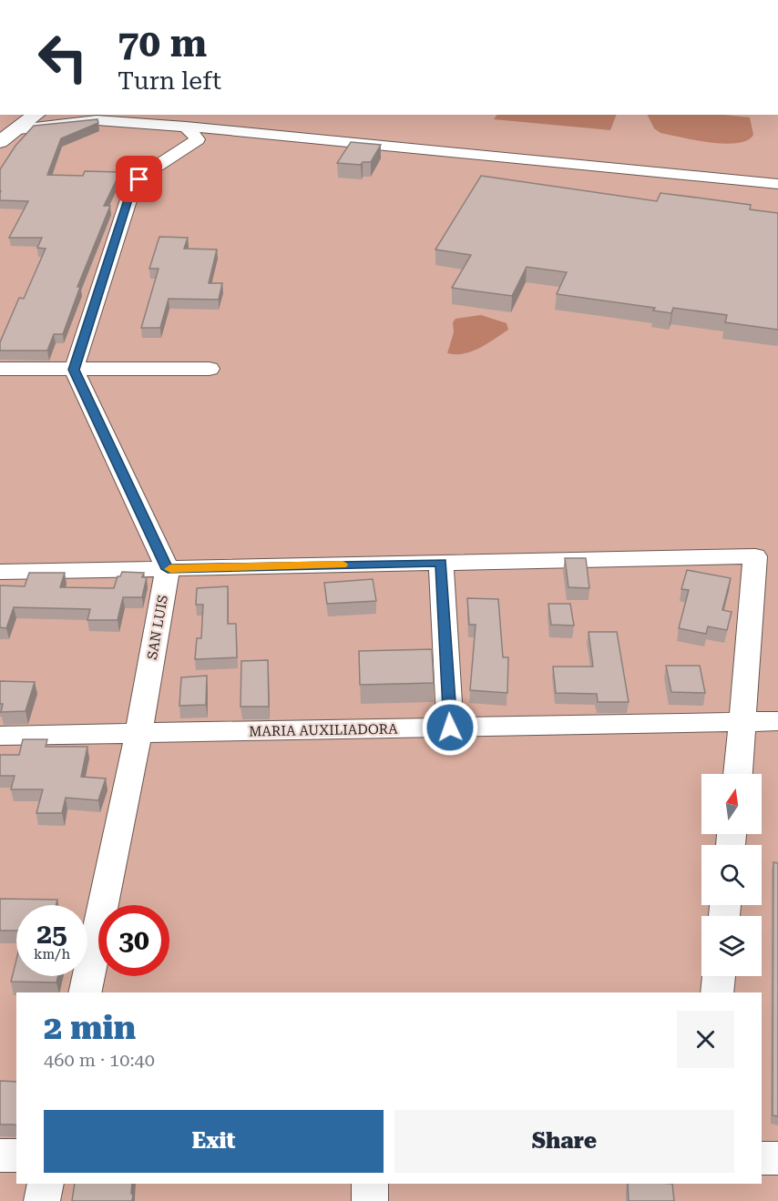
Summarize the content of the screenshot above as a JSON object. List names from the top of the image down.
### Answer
{
  "streets": {
    "street": ["SAN LUIS", "MARIA AUXILIADORA"]
  },
  "crossings": [
    ["SAN LUIS", "MARIA AUXILIADORA"]
  ],
  "north": "top",
  "page": {
    "turn": ["70 m", "Turn left"],
    "speed": "25 km/h",
    "limit": "30",
    "heading": ["2 min", "460 m · 10:40"],
    "buttons": ["Exit", "Share"]
  }
}
